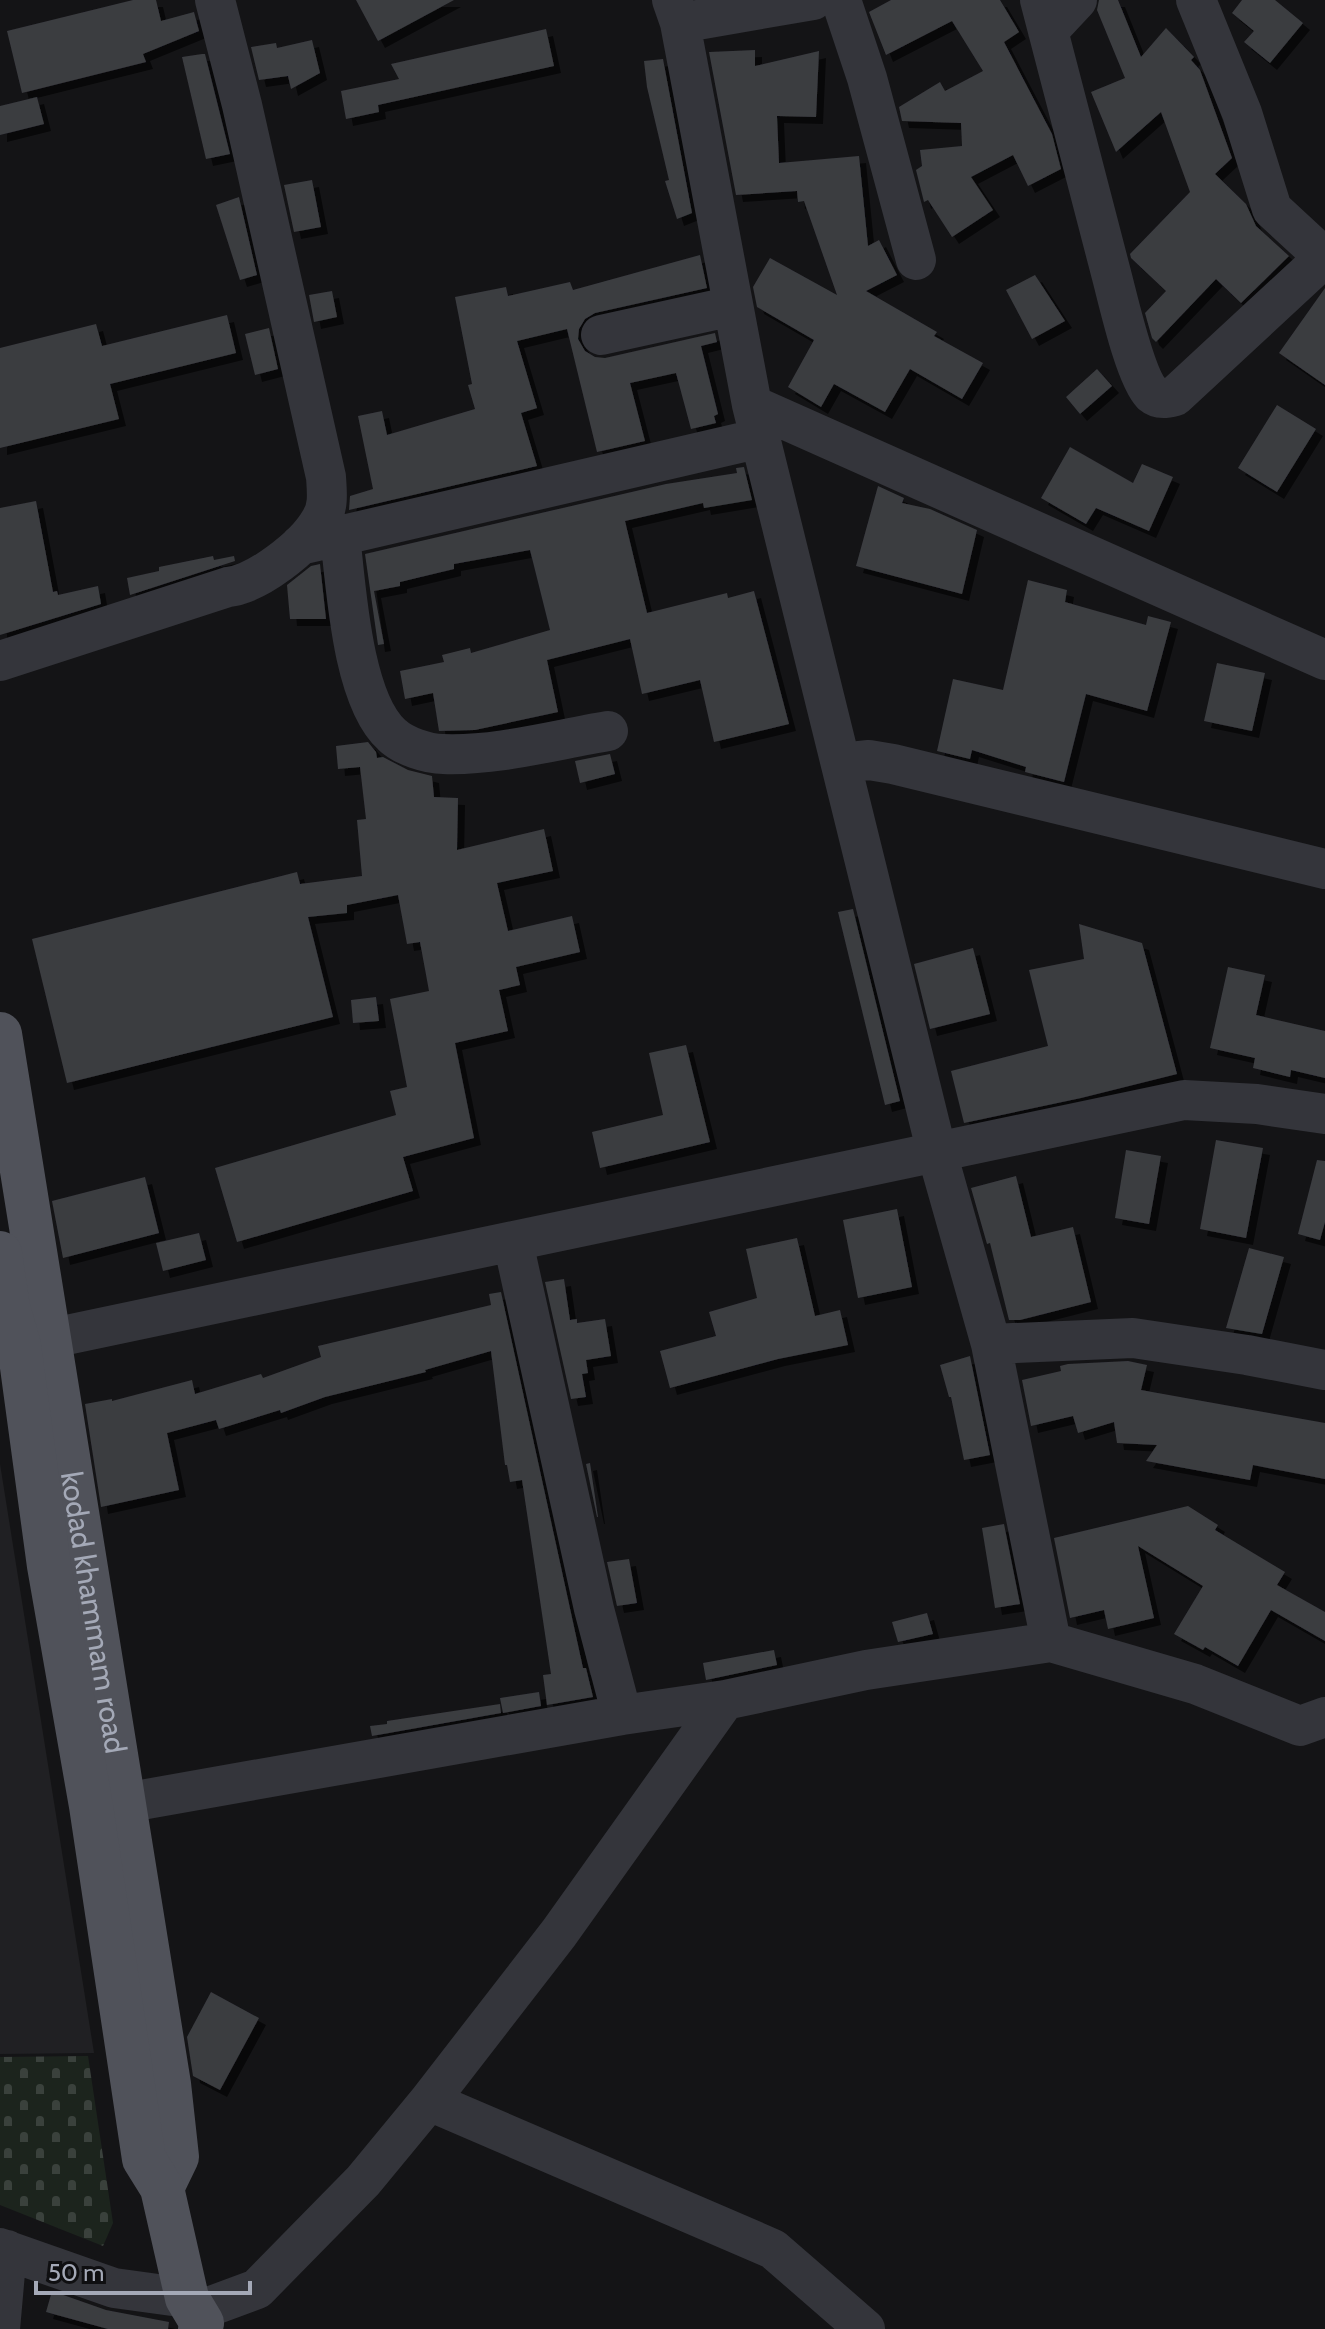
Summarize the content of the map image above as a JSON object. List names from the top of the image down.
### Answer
{
  "streets": {
    "main road": ["kodad khammam road"]
  },
  "scale_bar": "50 m"
}
